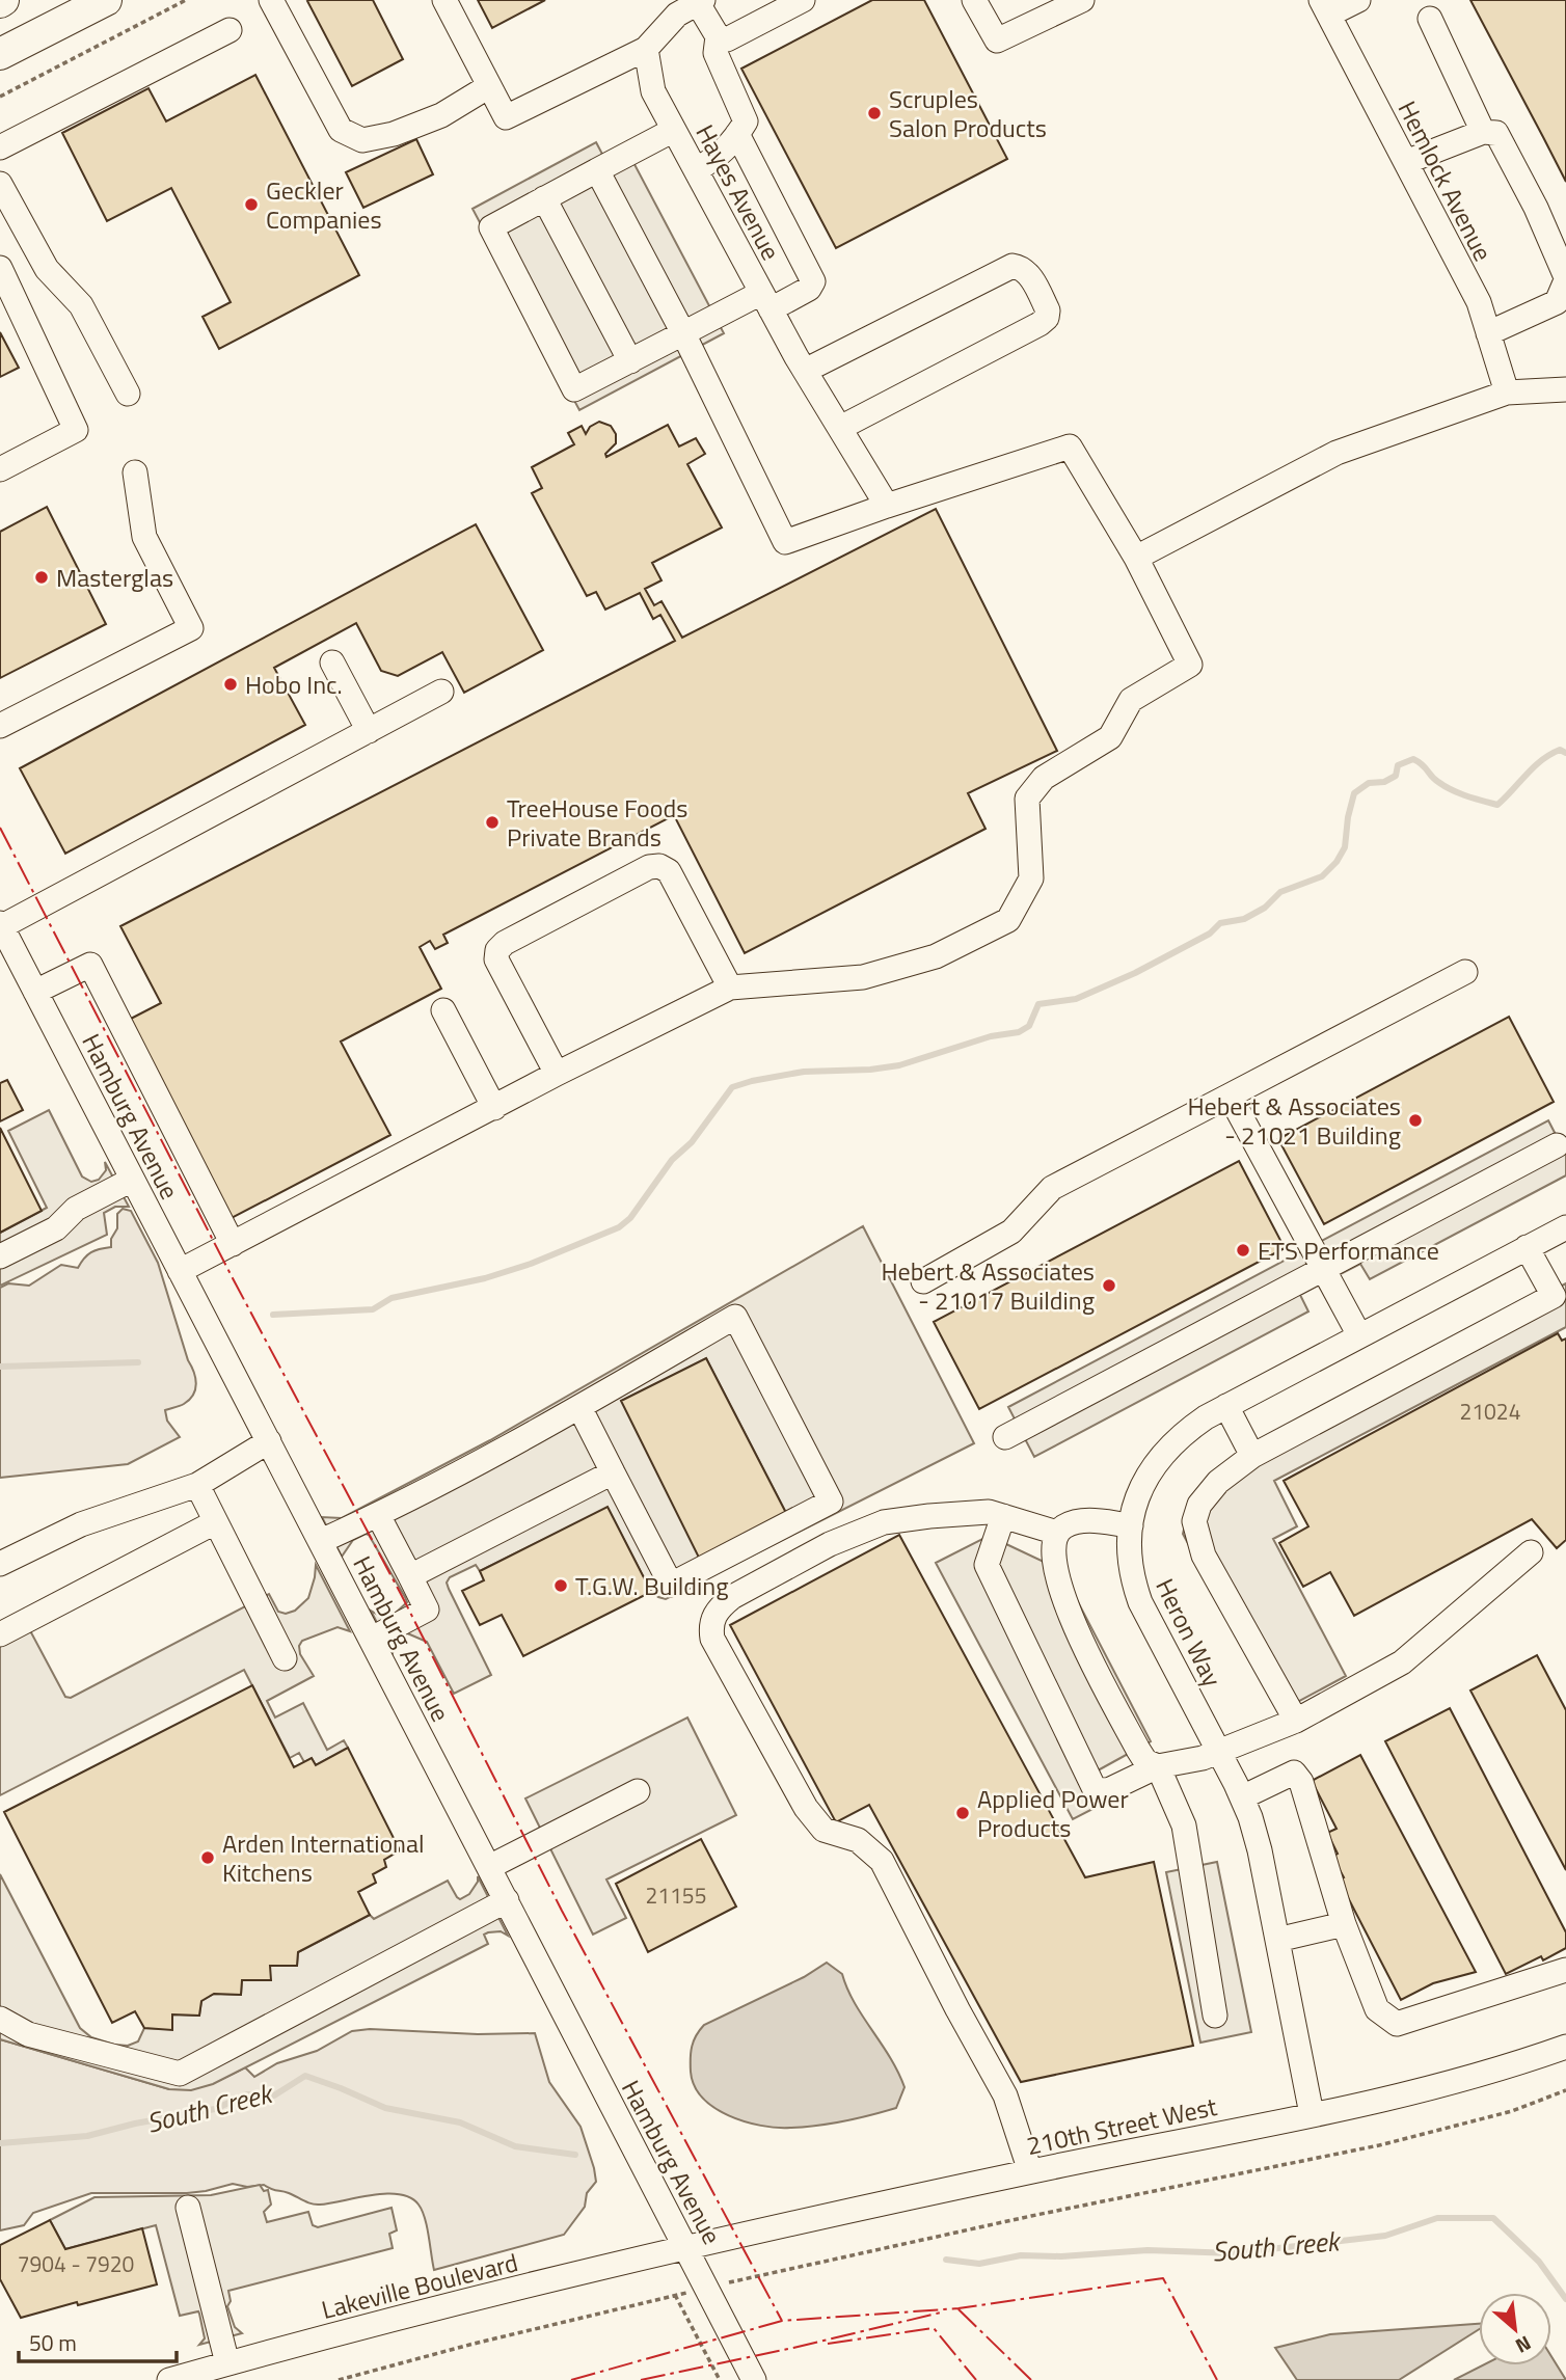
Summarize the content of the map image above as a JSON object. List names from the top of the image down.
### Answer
{
  "streets": {
    "street": [
      "Hemlock Avenue",
      "Hayes Avenue",
      "Hamburg Avenue",
      "Heron Way",
      "210th Street West",
      "Lakeville Boulevard"
    ]
  },
  "crossings": [
    ["Hamburg Avenue", "210th Street West"],
    ["Hamburg Avenue", "Lakeville Boulevard"],
    ["Heron Way", "210th Street West"],
    ["210th Street West", "Lakeville Boulevard"]
  ],
  "water": ["South Creek"],
  "places": [
    "Scruples Salon Products",
    "Geckler Companies",
    "Masterglas",
    "Hobo Inc.",
    "TreeHouse Foods Private Brands",
    "Hebert & Associates - 21021 Building",
    "ETS Performance",
    "Hebert & Associates - 21017 Building",
    "T.G.W. Building",
    "Applied Power Products",
    "Arden International Kitchens"
  ],
  "house_numbers": ["21024", "21155", "7904 - 7920"],
  "scale_bar": "50 m",
  "north": "bottom right"
}
